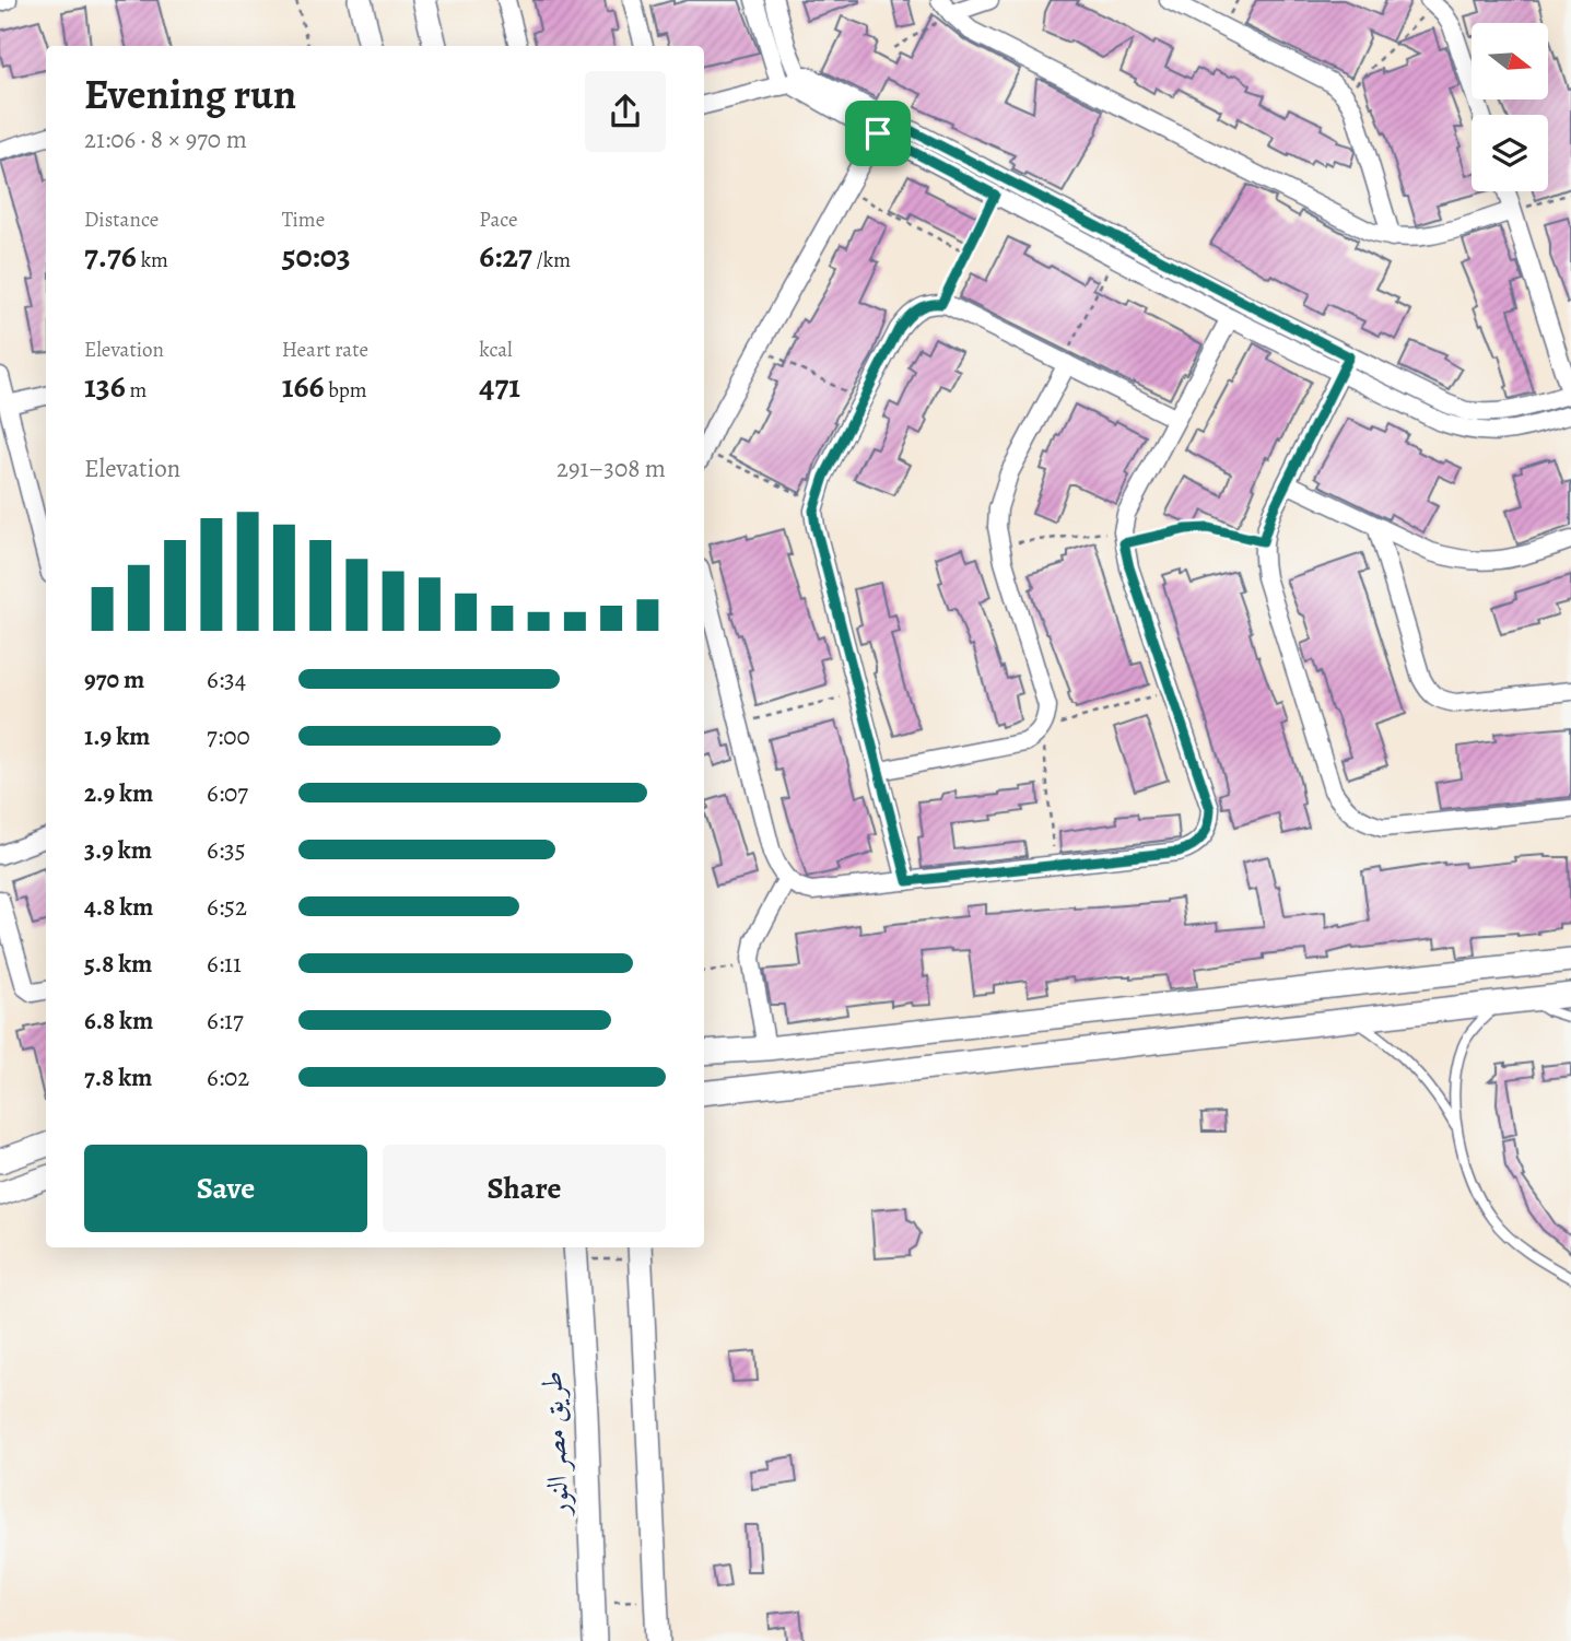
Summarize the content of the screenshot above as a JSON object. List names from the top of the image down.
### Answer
{
  "streets": {
    "street": ["طريق مصر النور"]
  },
  "north": "right",
  "page": {
    "heading": ["Evening run", "21:06 · 8 × 970 m"],
    "stats": [
      ["Distance", "7.76 km"],
      ["Time", "50:03"],
      ["Pace", "6:27 /km"],
      ["Elevation", "136 m"],
      ["Heart rate", "166 bpm"],
      ["kcal", "471"]
    ],
    "chart": ["Elevation", "291–308 m"],
    "list": [
      {
        "name": "970 m",
        "note": "6:34"
      },
      {
        "name": "1.9 km",
        "note": "7:00"
      },
      {
        "name": "2.9 km",
        "note": "6:07"
      },
      {
        "name": "3.9 km",
        "note": "6:35"
      },
      {
        "name": "4.8 km",
        "note": "6:52"
      },
      {
        "name": "5.8 km",
        "note": "6:11"
      },
      {
        "name": "6.8 km",
        "note": "6:17"
      },
      {
        "name": "7.8 km",
        "note": "6:02"
      }
    ],
    "buttons": ["Save", "Share"]
  }
}
